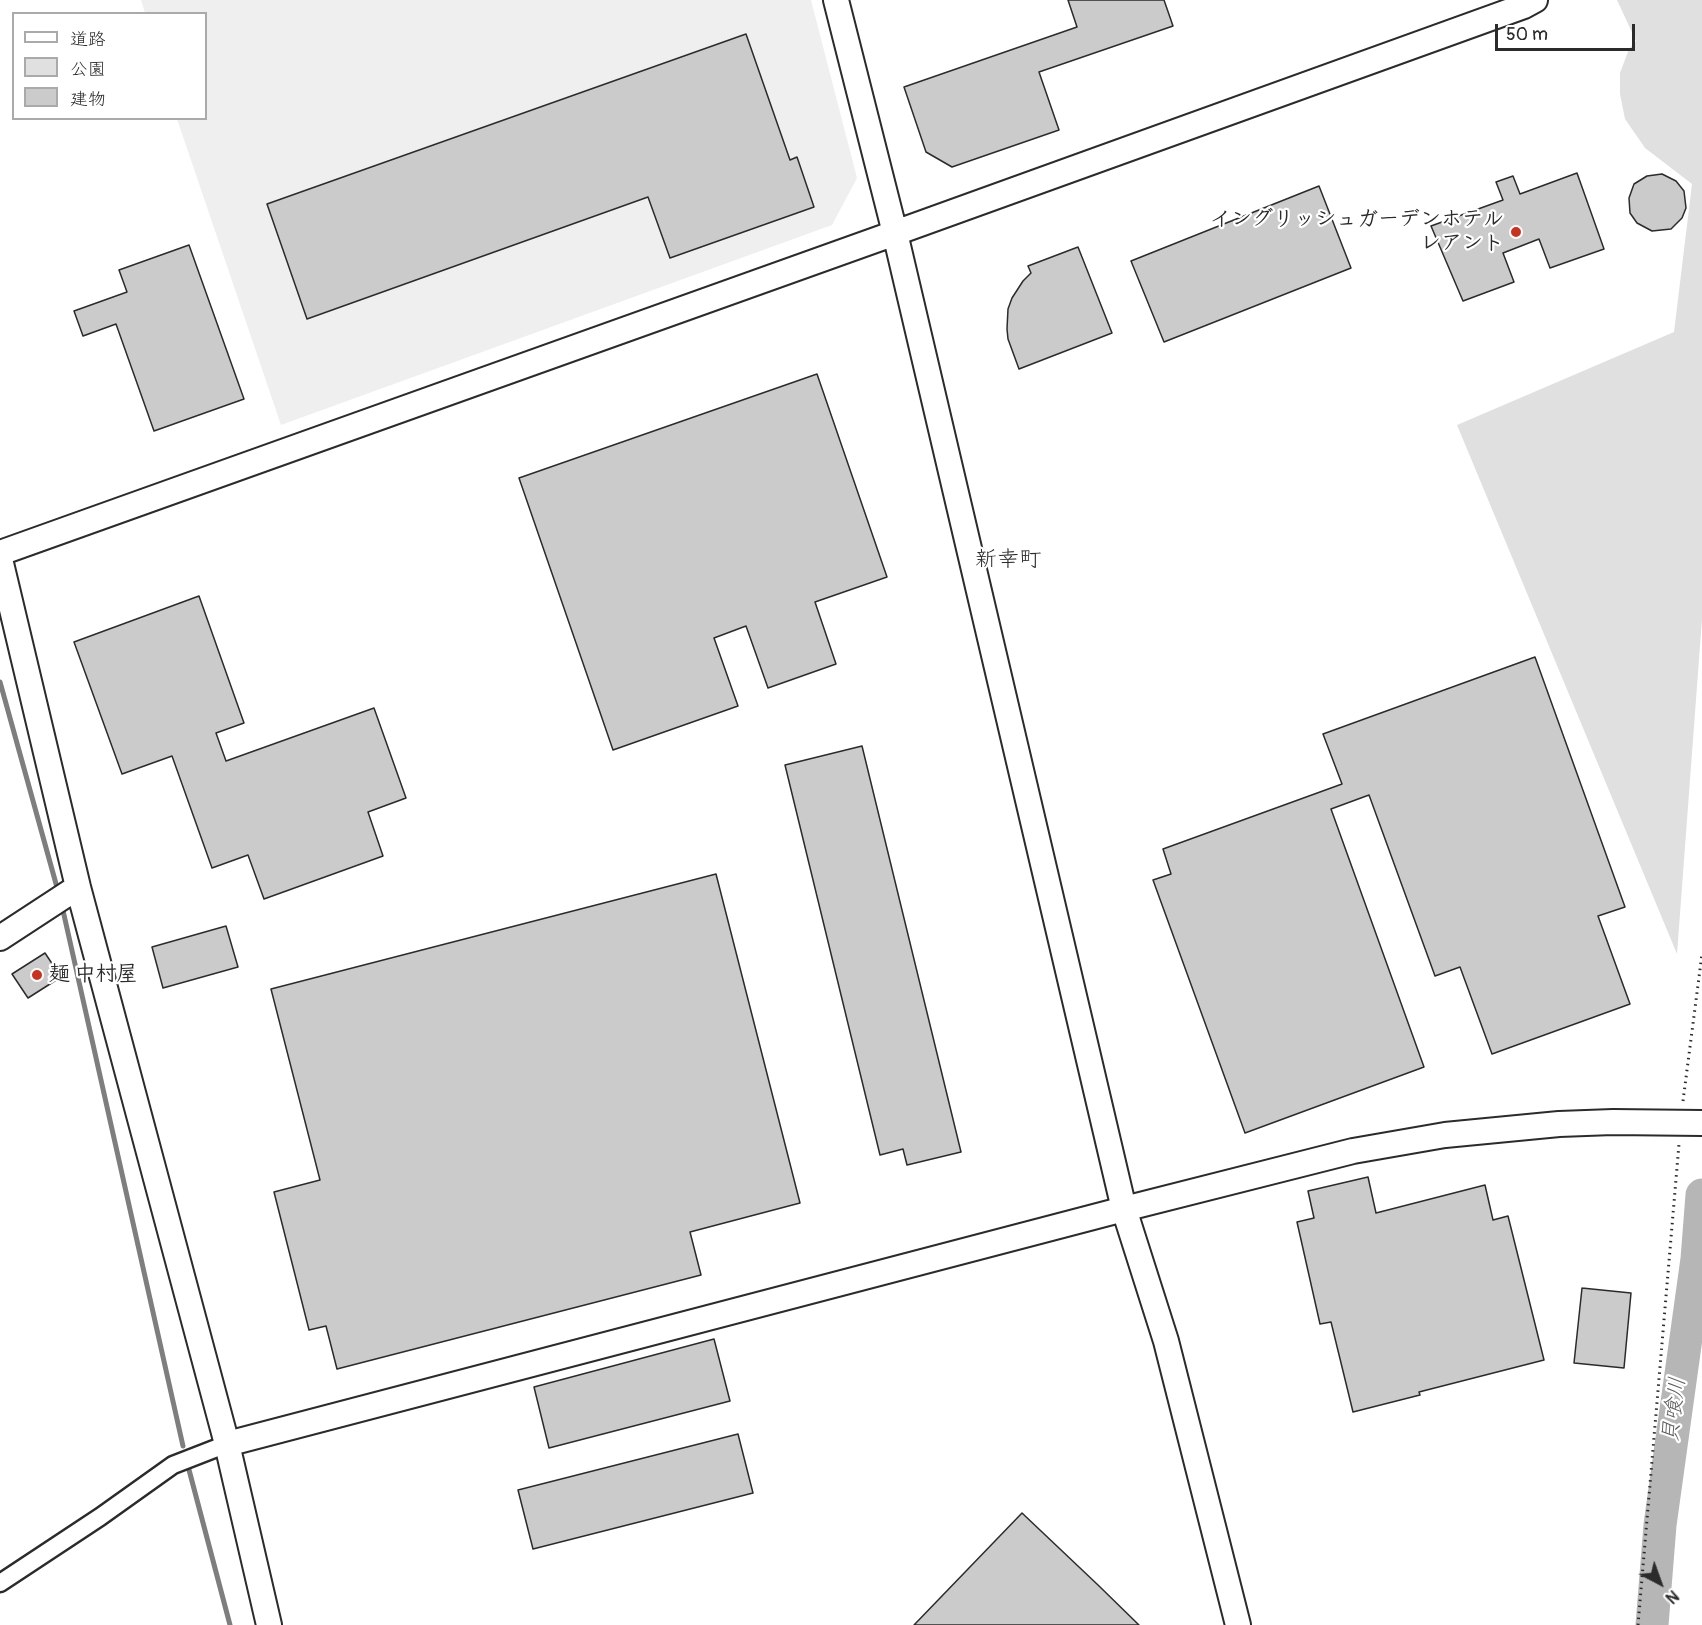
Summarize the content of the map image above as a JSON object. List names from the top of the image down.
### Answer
{
  "districts": ["新幸町"],
  "water": ["貝喰川"],
  "places": ["イングリッシュガーデンホテル レアント", "麺 中村屋"],
  "legend": ["道路", "公園", "建物"],
  "scale_bar": "50 m",
  "north": "bottom right"
}
